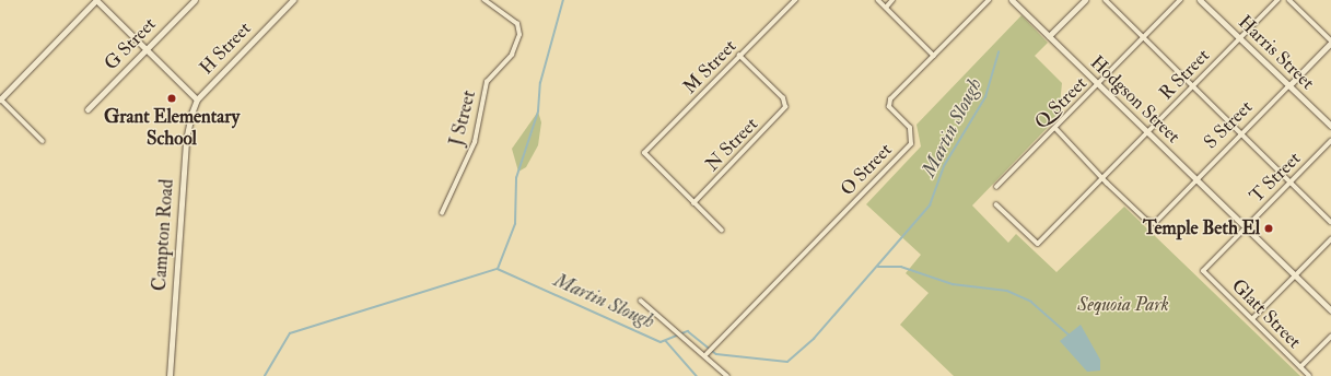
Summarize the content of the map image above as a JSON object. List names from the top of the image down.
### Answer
{
  "streets": {
    "main road": [
      "G Street",
      "H Street",
      "Harris Street",
      "Hodgson Street",
      "S Street",
      "Campton Road"
    ],
    "street": [
      "M Street",
      "R Street",
      "Q Street",
      "J Street",
      "N Street",
      "O Street",
      "T Street",
      "Glatt Street"
    ]
  },
  "crossings": [
    ["H Street", "Campton Road"],
    ["Harris Street", "R Street"],
    ["Harris Street", "S Street"],
    ["M Street", "N Street"],
    ["R Street", "Hodgson Street"],
    ["R Street", "S Street"],
    ["Hodgson Street", "Q Street"],
    ["Hodgson Street", "S Street"],
    ["Hodgson Street", "T Street"],
    ["T Street", "Glatt Street"]
  ],
  "water": ["Martin Slough"],
  "parks": ["Sequoia Park"],
  "places": ["Grant Elementary School", "Temple Beth El"]
}
